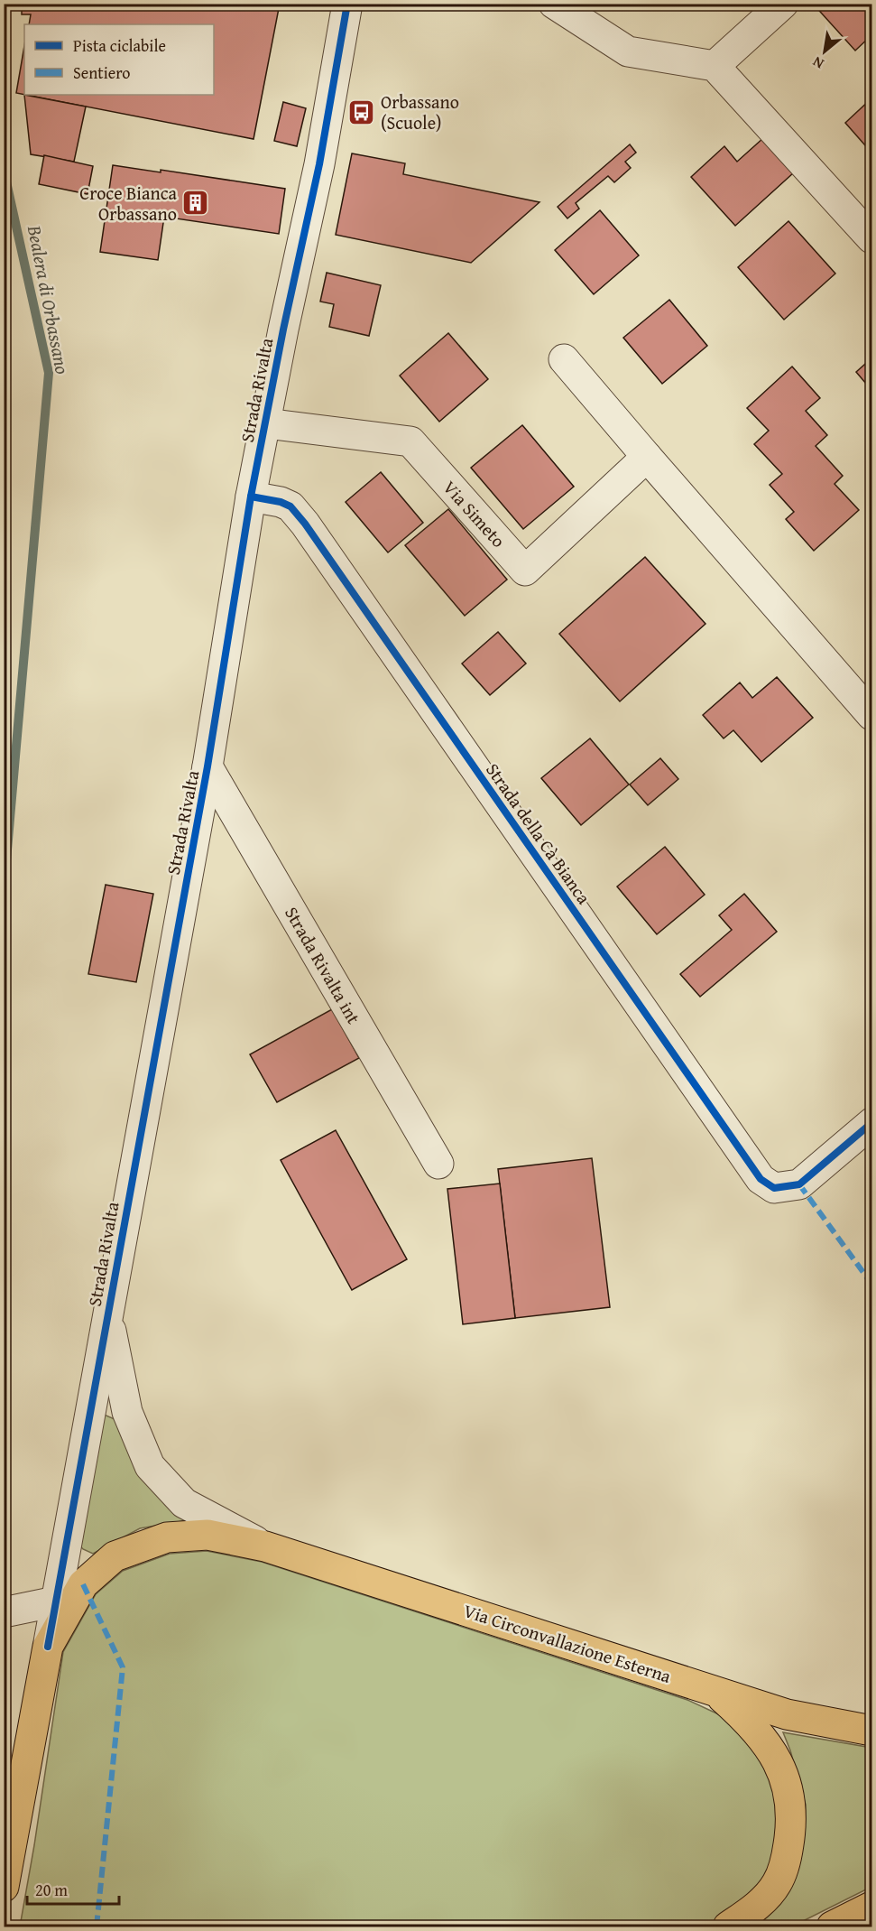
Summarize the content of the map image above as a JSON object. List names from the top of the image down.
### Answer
{
  "streets": {
    "main road": ["Via Circonvallazione Esterna"],
    "street": [
      "Strada Rivalta",
      "Via Simeto",
      "Strada della Cà Bianca",
      "Strada Rivalta int"
    ]
  },
  "crossings": [
    ["Strada Rivalta", "Via Simeto"],
    ["Strada Rivalta", "Strada della Cà Bianca"],
    ["Strada Rivalta", "Strada Rivalta int"],
    ["Strada Rivalta", "Via Circonvallazione Esterna"]
  ],
  "water": ["Bealera di Orbassano"],
  "places": {
    "bus stop": ["Orbassano (Scuole)"],
    "building": ["Croce Bianca Orbassano"]
  },
  "legend": ["Pista ciclabile", "Sentiero"],
  "scale_bar": "20 m",
  "north": "bottom left"
}
